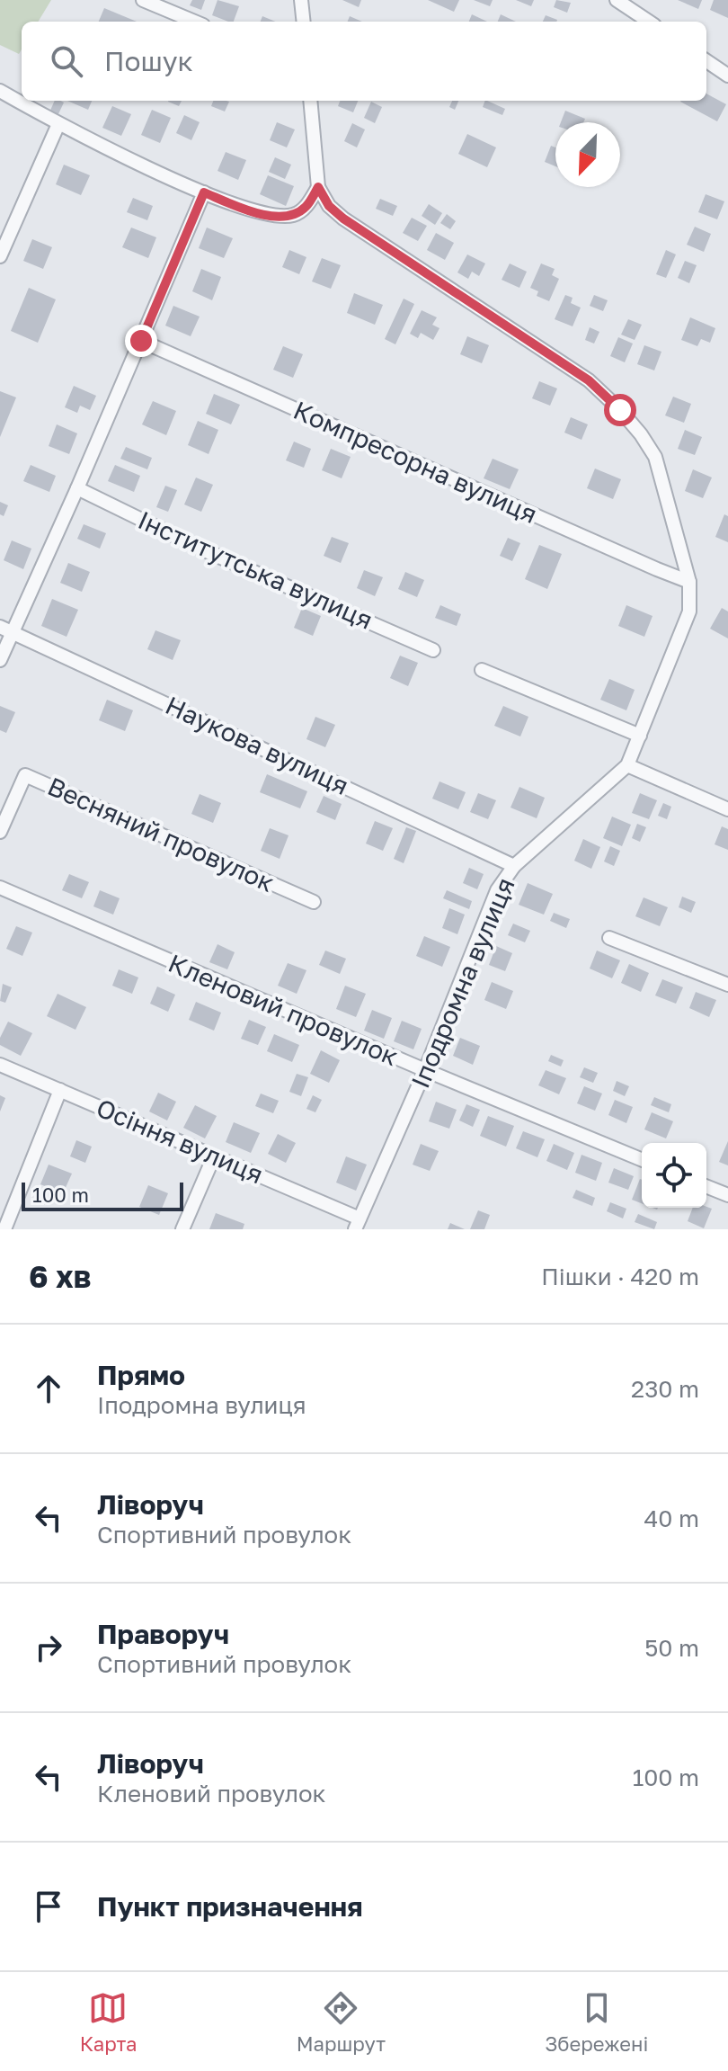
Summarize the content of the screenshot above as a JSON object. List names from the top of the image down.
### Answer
{
  "streets": {
    "street": [
      "Компресорна вулиця",
      "Інститутська вулиця",
      "Наукова вулиця",
      "Весняний провулок",
      "Іподромна вулиця",
      "Кленовий провулок",
      "Осіння вулиця"
    ]
  },
  "crossings": [
    ["Компресорна вулиця", "Іподромна вулиця"],
    ["Наукова вулиця", "Іподромна вулиця"],
    ["Іподромна вулиця", "Кленовий провулок"],
    ["Іподромна вулиця", "Осіння вулиця"]
  ],
  "scale_bar": "100 m",
  "north": "bottom left",
  "page": {
    "search": "Пошук",
    "scale": "100 m",
    "heading": ["6 хв", "Пішки · 420 m"],
    "list": [
      ["Прямо", "Іподромна вулиця", "230 m"],
      ["Ліворуч", "Спортивний провулок", "40 m"],
      ["Праворуч", "Спортивний провулок", "50 m"],
      ["Ліворуч", "Кленовий провулок", "100 m"],
      "Пункт призначення"
    ],
    "nav": ["Карта", "Маршрут", "Збережені"]
  }
}
